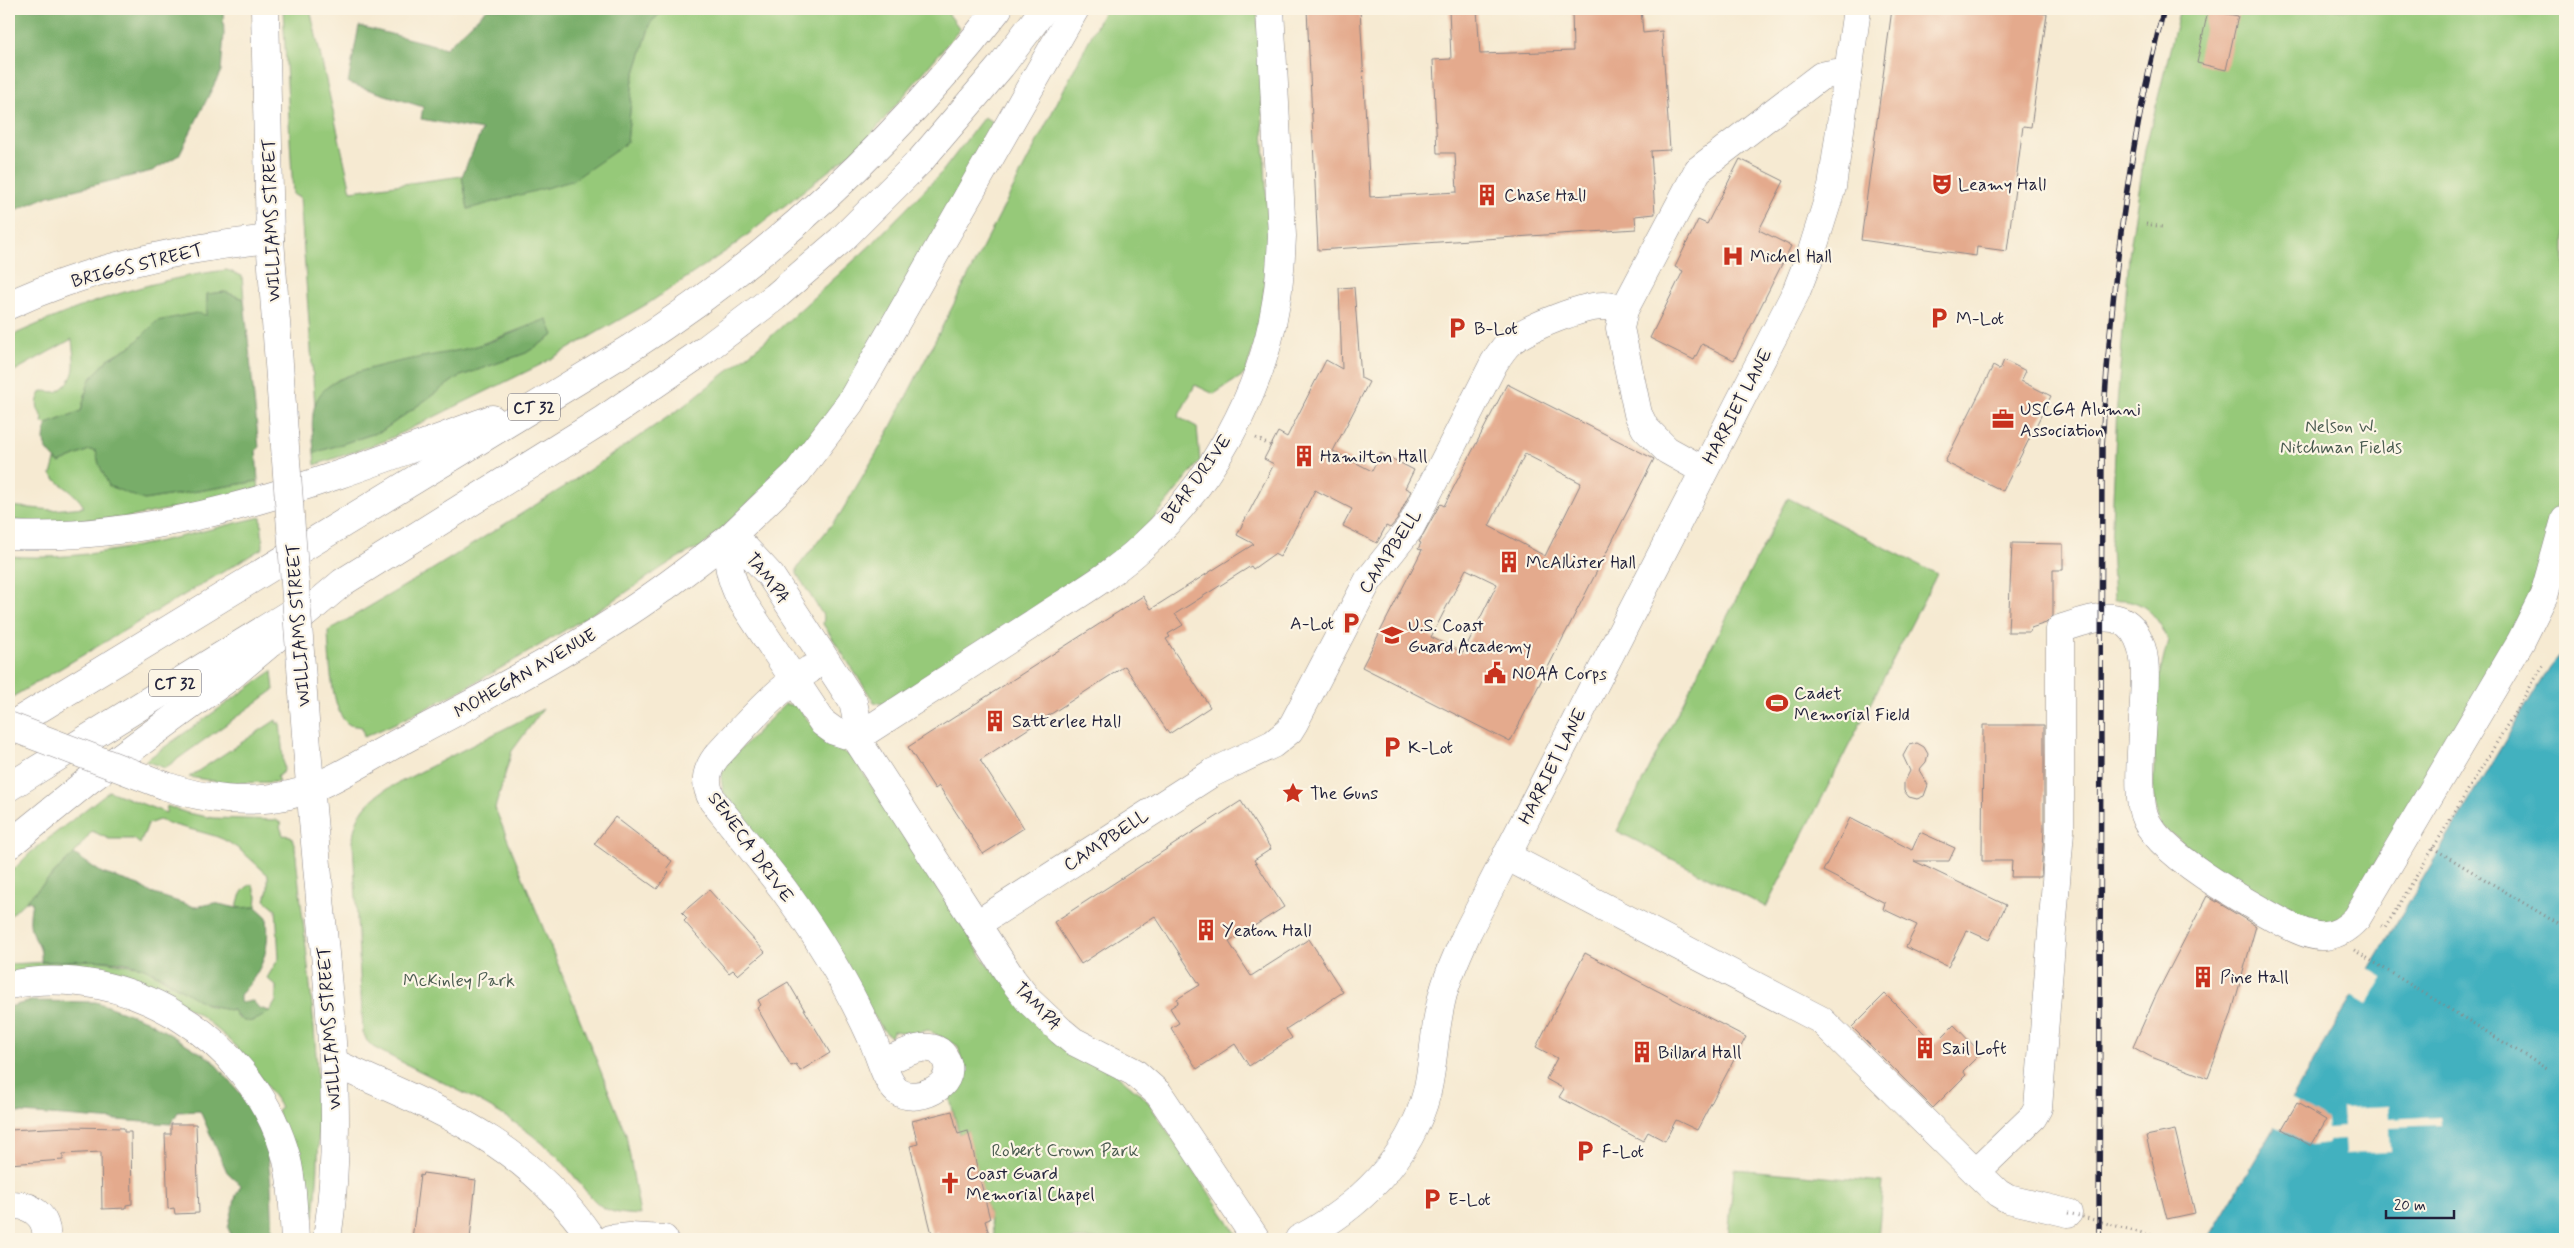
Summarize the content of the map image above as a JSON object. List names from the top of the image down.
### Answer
{
  "streets": {
    "main road": [
      "WILLIAMS STREET",
      "BRIGGS STREET",
      "HARRIET LANE",
      "CT 32",
      "BEAR DRIVE",
      "CAMPBELL",
      "TAMPA",
      "MOHEGAN AVENUE",
      "SENECA DRIVE"
    ]
  },
  "crossings": [
    ["WILLIAMS STREET", "BRIGGS STREET"],
    ["WILLIAMS STREET", "MOHEGAN AVENUE"],
    ["CT 32", "MOHEGAN AVENUE"],
    ["BEAR DRIVE", "TAMPA"],
    ["CAMPBELL", "TAMPA"],
    ["TAMPA", "MOHEGAN AVENUE"],
    ["TAMPA", "SENECA DRIVE"]
  ],
  "parks": ["Nelson W. Nitchman Fields", "McKinley Park", "Robert Crown Park"],
  "places": {
    "theatre": ["Leamy Hall"],
    "building": [
      "Chase Hall",
      "Hamilton Hall",
      "McAllister Hall",
      "Satterlee Hall",
      "Yeaton Hall",
      "Pine Hall",
      "Sail Loft",
      "Billard Hall"
    ],
    "hospital": ["Michel Hall"],
    "parking": [
      "M-Lot",
      "B-Lot",
      "A-Lot",
      "K-Lot",
      "F-Lot",
      "E-Lot"
    ],
    "office": ["USCGA Alumni Association"],
    "school or university": ["U.S. Coast Guard Academy"],
    "public building": ["NOAA Corps"],
    "sports": ["Cadet Memorial Field"],
    "place": ["The Guns"],
    "church": ["Coast Guard Memorial Chapel"]
  },
  "scale_bar": "20 m"
}
